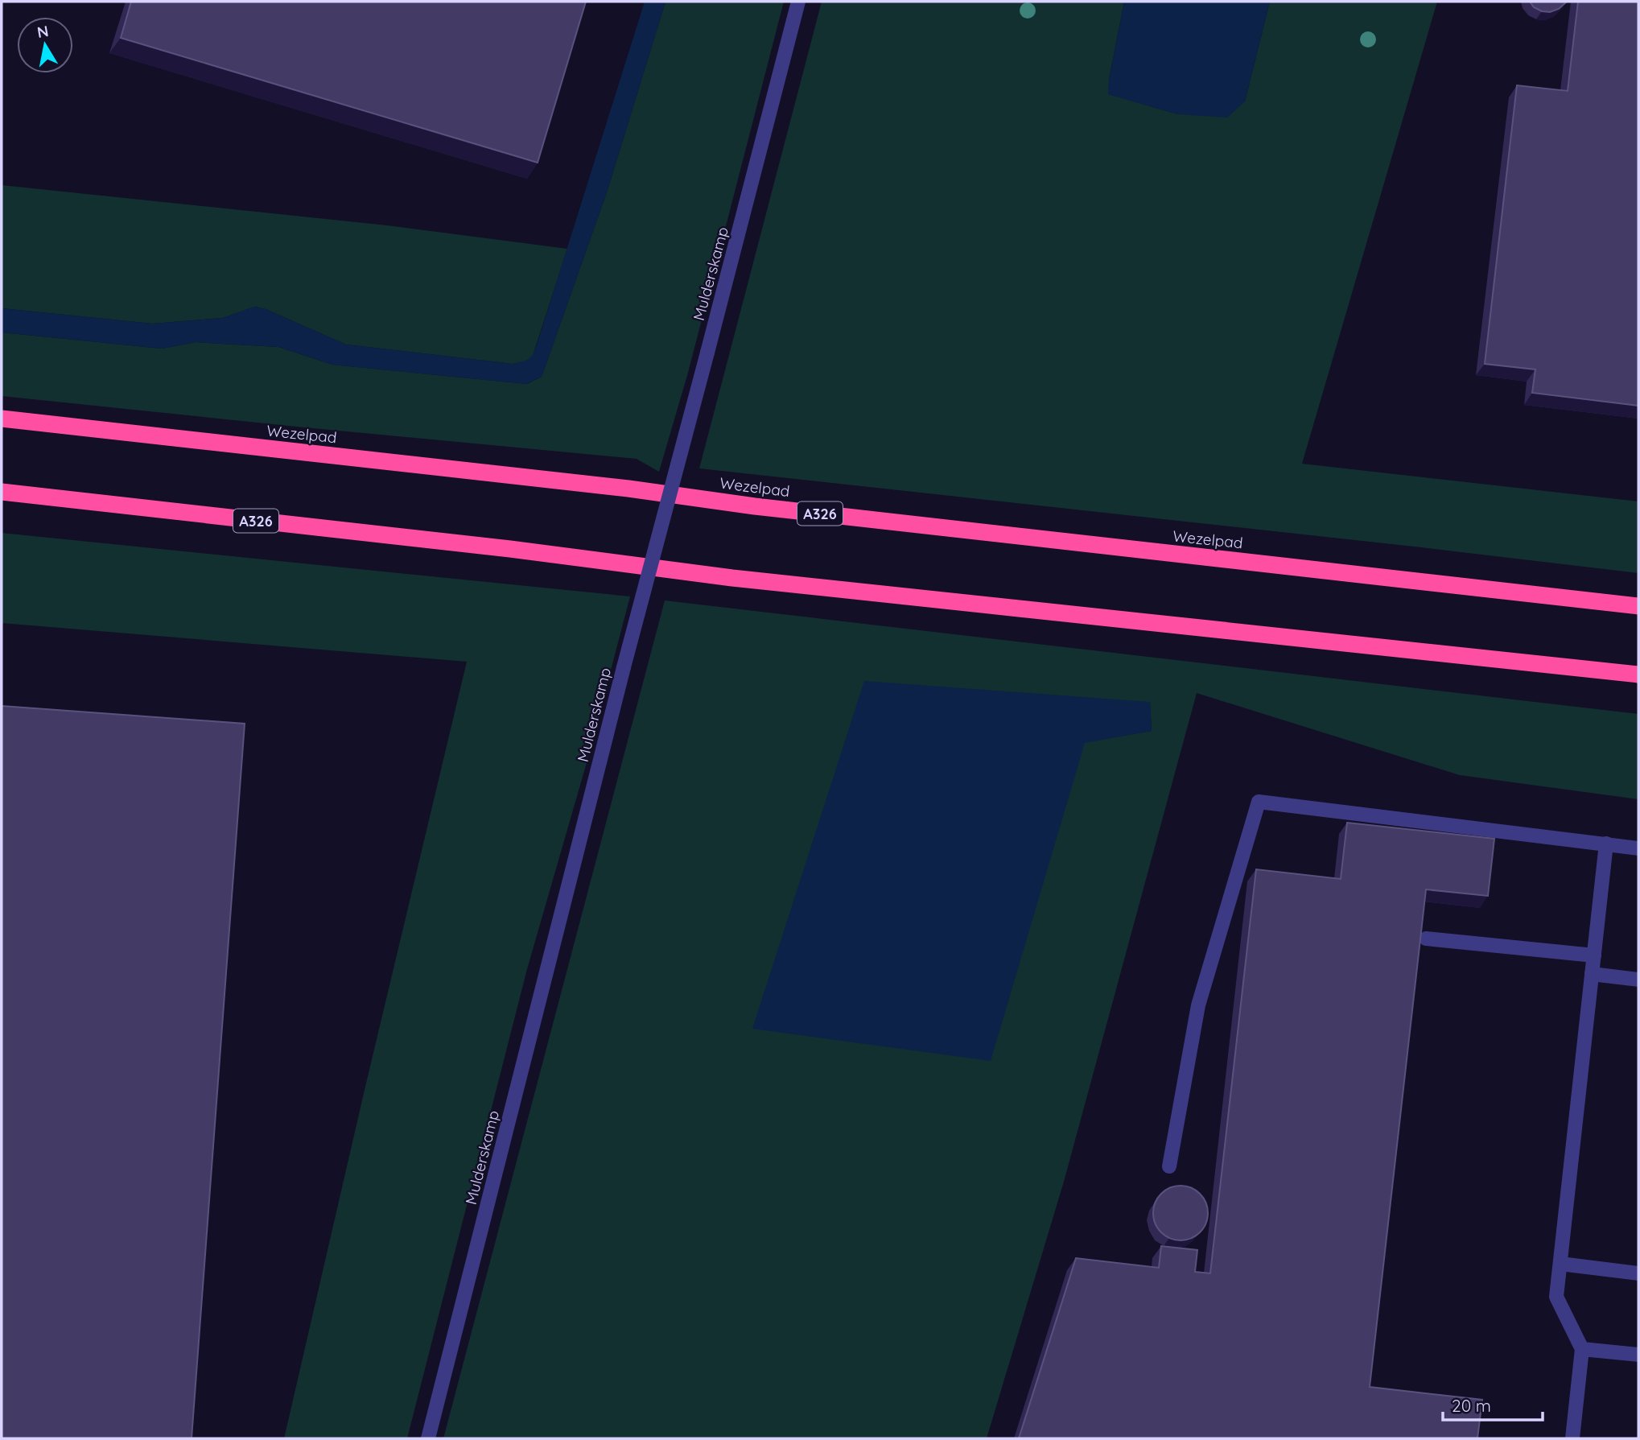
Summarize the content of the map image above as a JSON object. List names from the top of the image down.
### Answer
{
  "streets": {
    "highway": ["Wezelpad", "A326"],
    "street": ["Mulderskamp"]
  },
  "scale_bar": "20 m",
  "north": "top"
}
